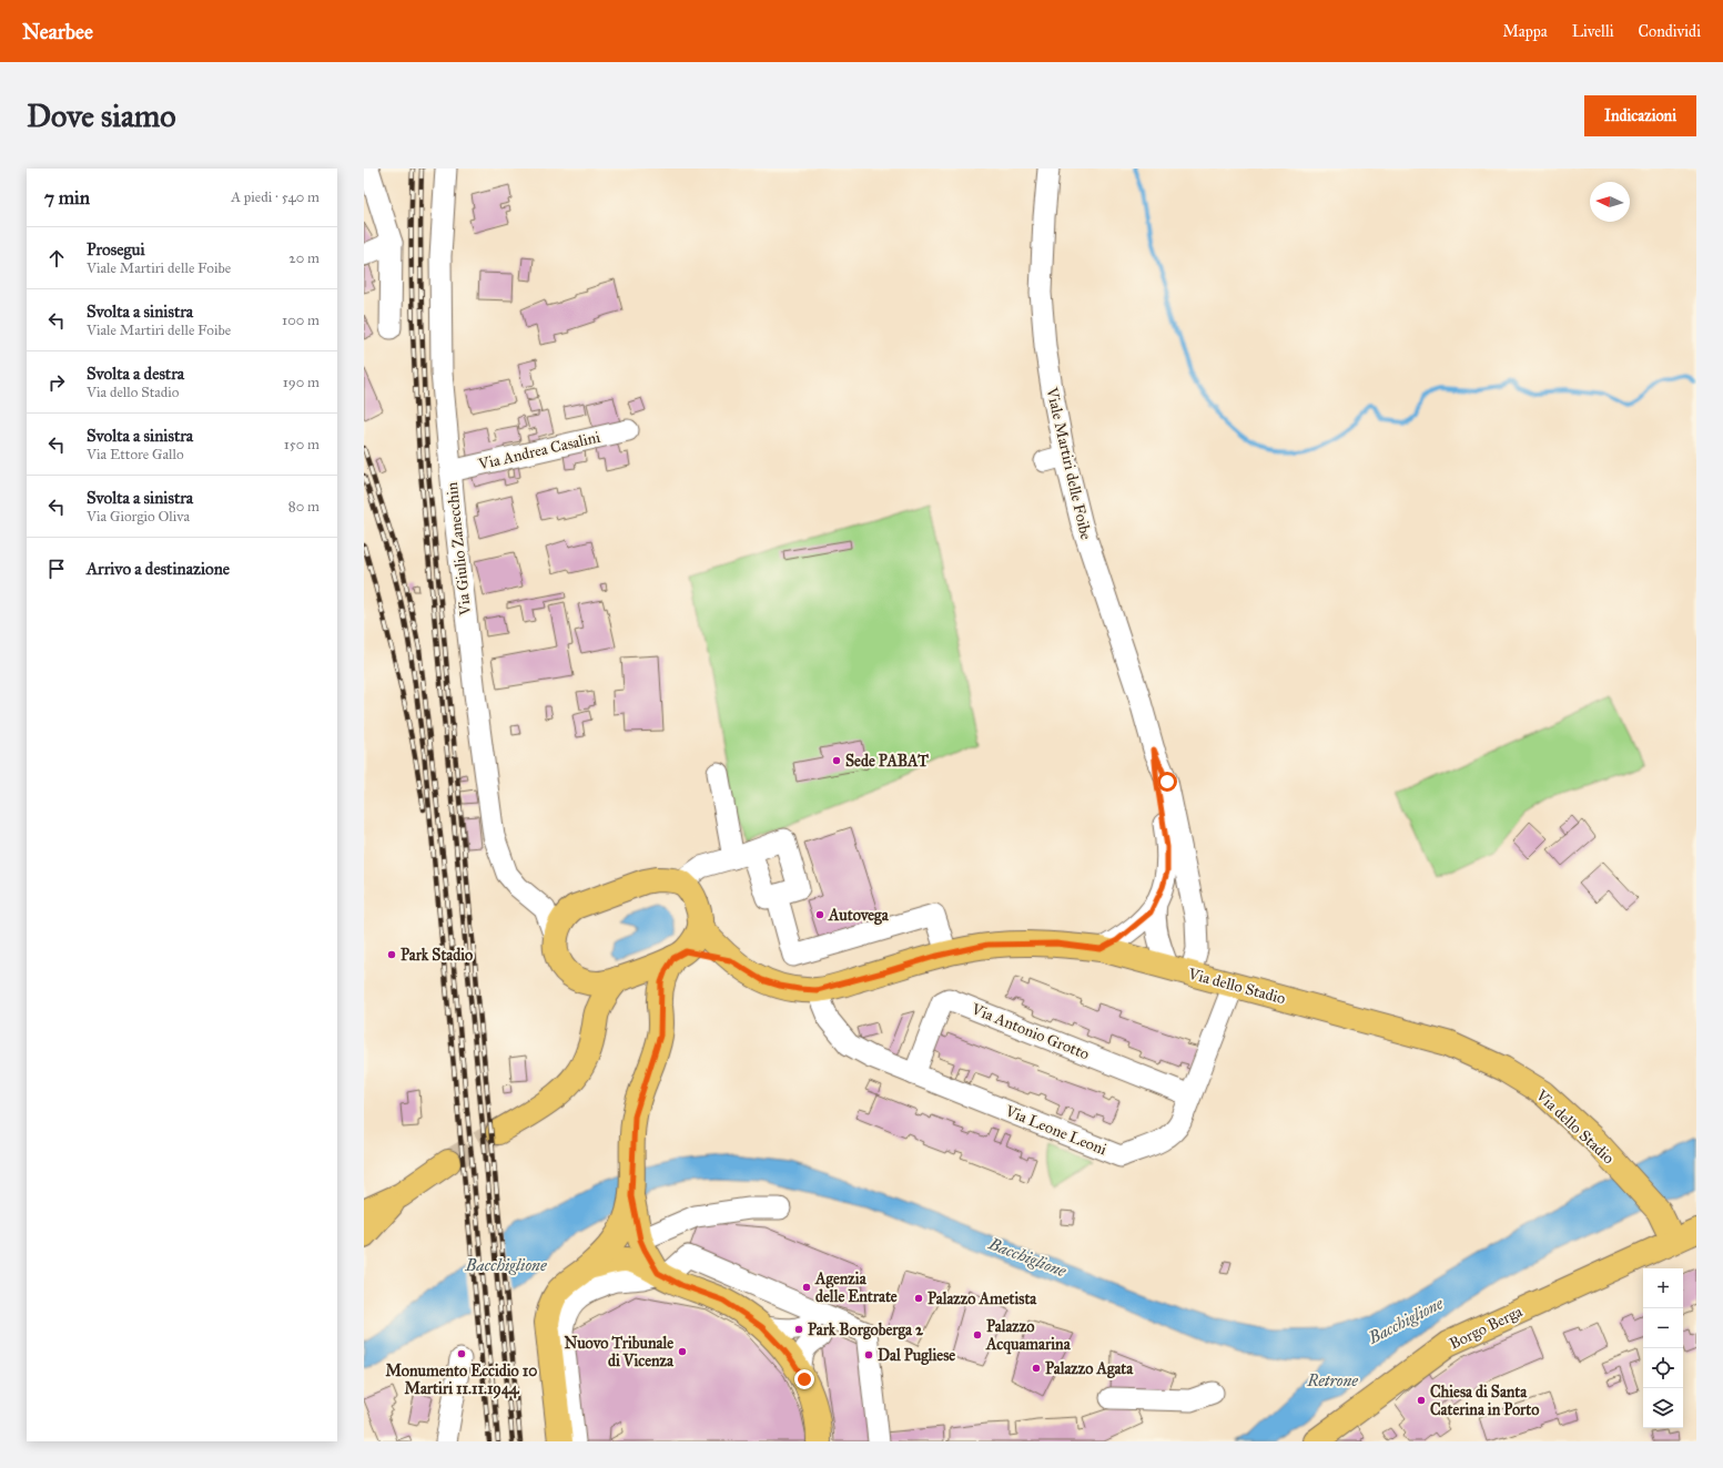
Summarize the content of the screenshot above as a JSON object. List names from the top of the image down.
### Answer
{
  "streets": {
    "main road": ["Via dello Stadio", "Borgo Berga"],
    "street": [
      "Via Andrea Casalini",
      "Viale Martiri delle Foibe",
      "Via Giulio Zanecchin",
      "Via Antonio Grotto",
      "Via Leone Leoni"
    ]
  },
  "crossings": [
    ["Via Andrea Casalini", "Via Giulio Zanecchin"],
    ["Viale Martiri delle Foibe", "Via dello Stadio"],
    ["Via dello Stadio", "Via Leone Leoni"],
    ["Via dello Stadio", "Borgo Berga"],
    ["Via Antonio Grotto", "Via Leone Leoni"]
  ],
  "water": ["Bacchiglione", "Retrone"],
  "places": [
    "Sede PABAT",
    "Autovega",
    "Park Stadio",
    "Agenzia delle Entrate",
    "Palazzo Ametista",
    "Park Borgoberga 2",
    "Palazzo Acquamarina",
    "Nuovo Tribunale di Vicenza",
    "Monumento Eccidio 10 Martiri 11.11.1944",
    "Dal Pugliese",
    "Palazzo Agata",
    "Chiesa di Santa Caterina in Porto"
  ],
  "north": "left",
  "page": {
    "header": "Nearbee",
    "nav": ["Mappa", "Livelli", "Condividi"],
    "buttons": "Indicazioni",
    "title": "Dove siamo",
    "heading": ["7 min", "A piedi · 540 m"],
    "list": [
      ["Prosegui", "Viale Martiri delle Foibe", "20 m"],
      ["Svolta a sinistra", "Viale Martiri delle Foibe", "100 m"],
      ["Svolta a destra", "Via dello Stadio", "190 m"],
      ["Svolta a sinistra", "Via Ettore Gallo", "150 m"],
      ["Svolta a sinistra", "Via Giorgio Oliva", "80 m"],
      "Arrivo a destinazione"
    ],
    "map_buttons": ["+", "−"]
  }
}
